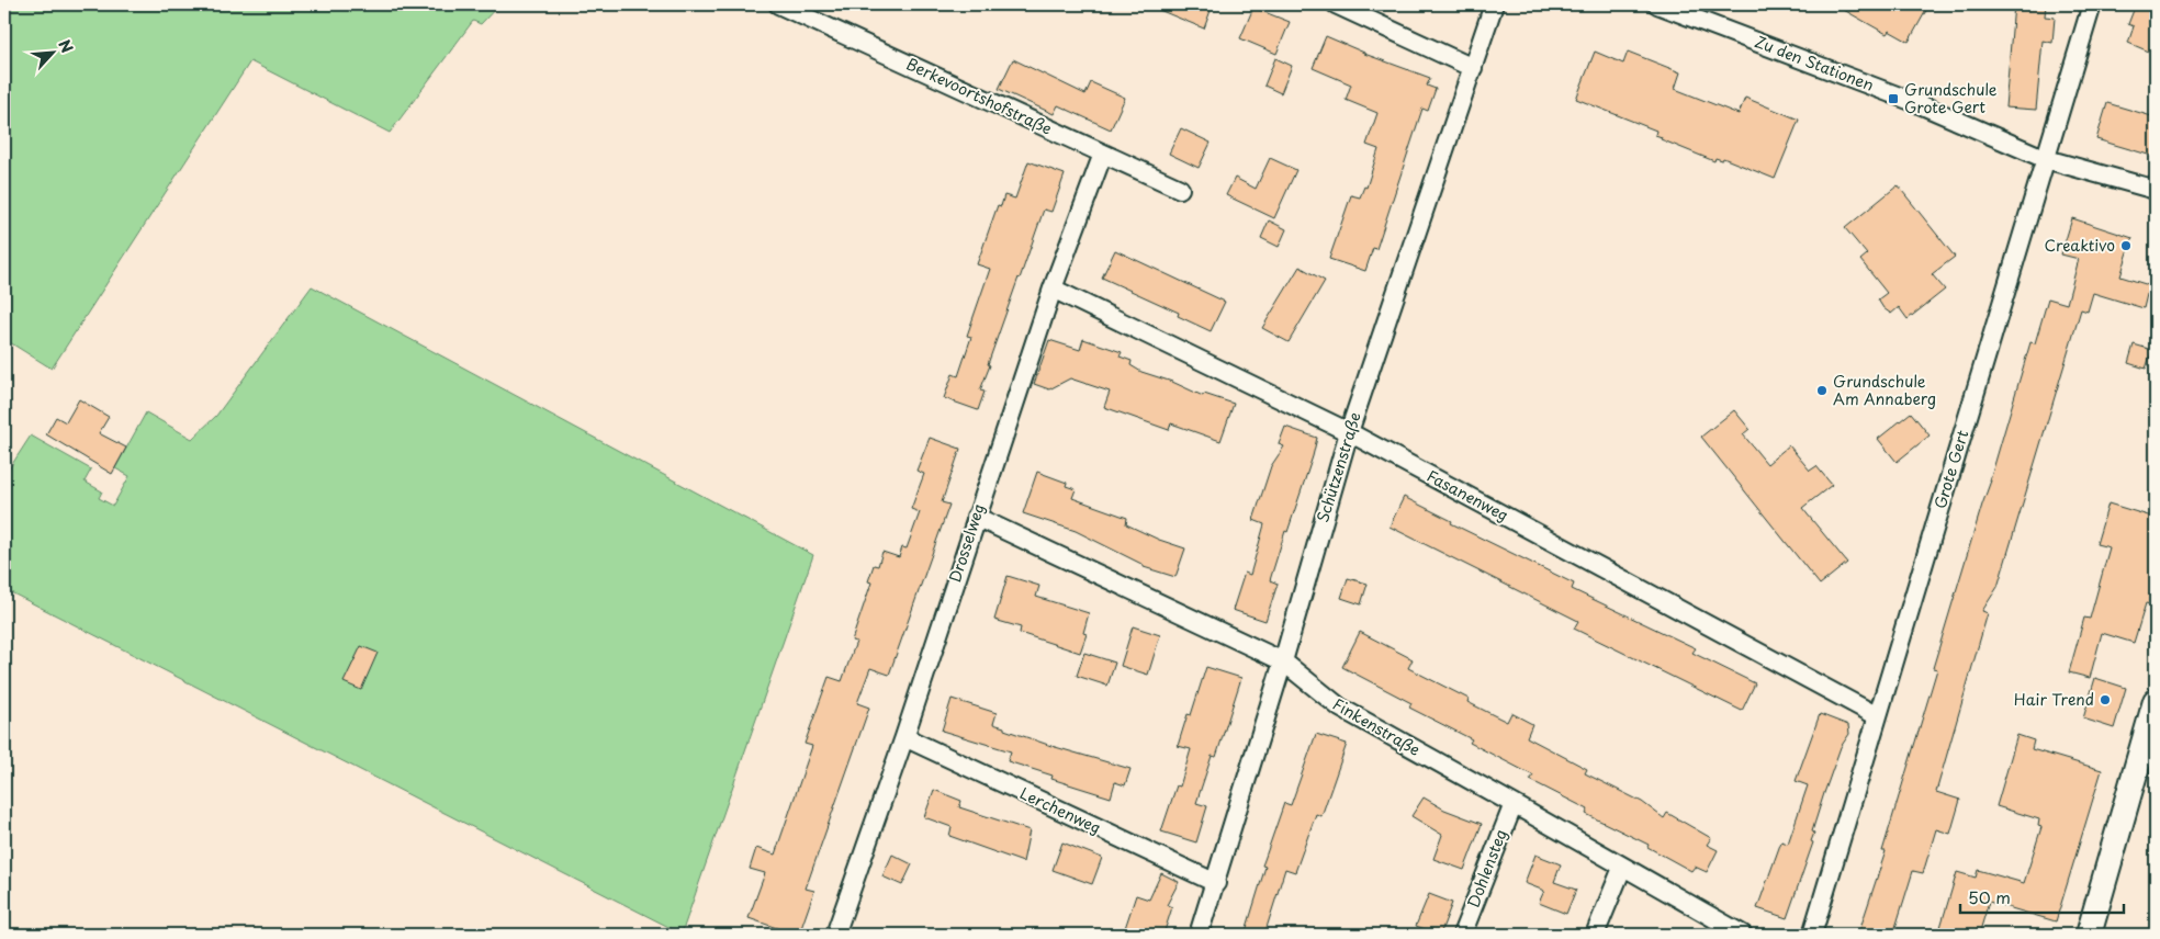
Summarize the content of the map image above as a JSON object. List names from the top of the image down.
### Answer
{
  "streets": {
    "street": [
      "Zu den Stationen",
      "Berkevoortshofstraße",
      "Schützenstraße",
      "Grote Gert",
      "Fasanenweg",
      "Drosselweg",
      "Finkenstraße",
      "Lerchenweg",
      "Dohlensteg"
    ]
  },
  "crossings": [
    ["Zu den Stationen", "Grote Gert"],
    ["Berkevoortshofstraße", "Drosselweg"],
    ["Schützenstraße", "Fasanenweg"],
    ["Schützenstraße", "Finkenstraße"],
    ["Schützenstraße", "Lerchenweg"],
    ["Grote Gert", "Fasanenweg"],
    ["Fasanenweg", "Drosselweg"],
    ["Drosselweg", "Finkenstraße"],
    ["Drosselweg", "Lerchenweg"],
    ["Finkenstraße", "Dohlensteg"]
  ],
  "places": {
    "transit": ["Grundschule Grote Gert"],
    "other": ["Creaktivo", "Grundschule Am Annaberg", "Hair Trend"]
  },
  "scale_bar": "50 m",
  "north": "top right"
}
